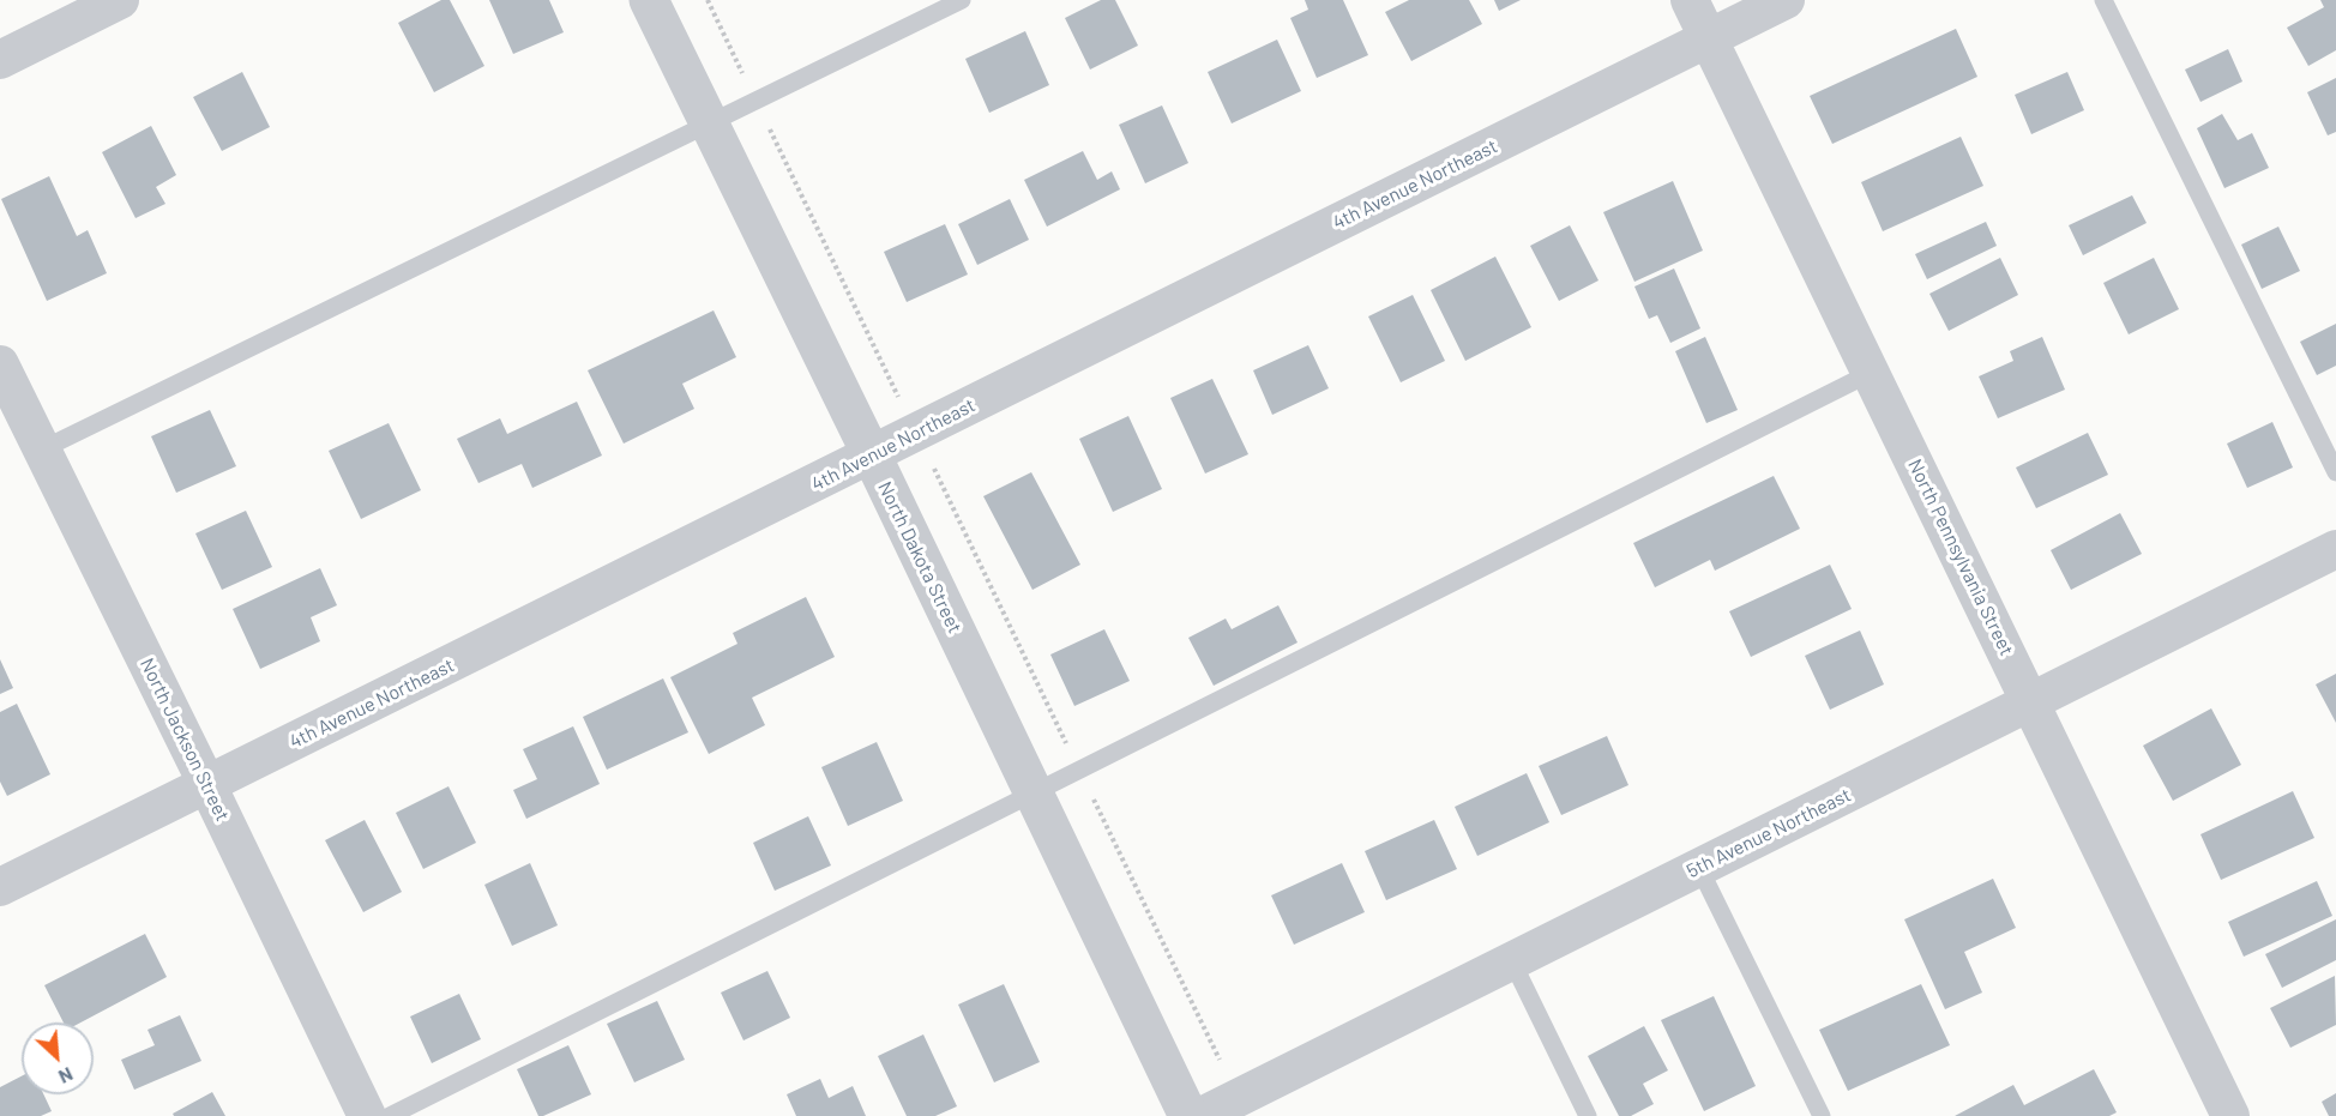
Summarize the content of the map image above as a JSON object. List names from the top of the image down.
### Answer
{
  "streets": {
    "street": [
      "4th Avenue Northeast",
      "North Dakota Street",
      "North Pennsylvania Street",
      "North Jackson Street",
      "5th Avenue Northeast"
    ]
  },
  "crossings": [
    ["4th Avenue Northeast", "North Dakota Street"],
    ["4th Avenue Northeast", "North Pennsylvania Street"],
    ["4th Avenue Northeast", "North Jackson Street"],
    ["North Pennsylvania Street", "5th Avenue Northeast"]
  ],
  "north": "bottom right"
}
